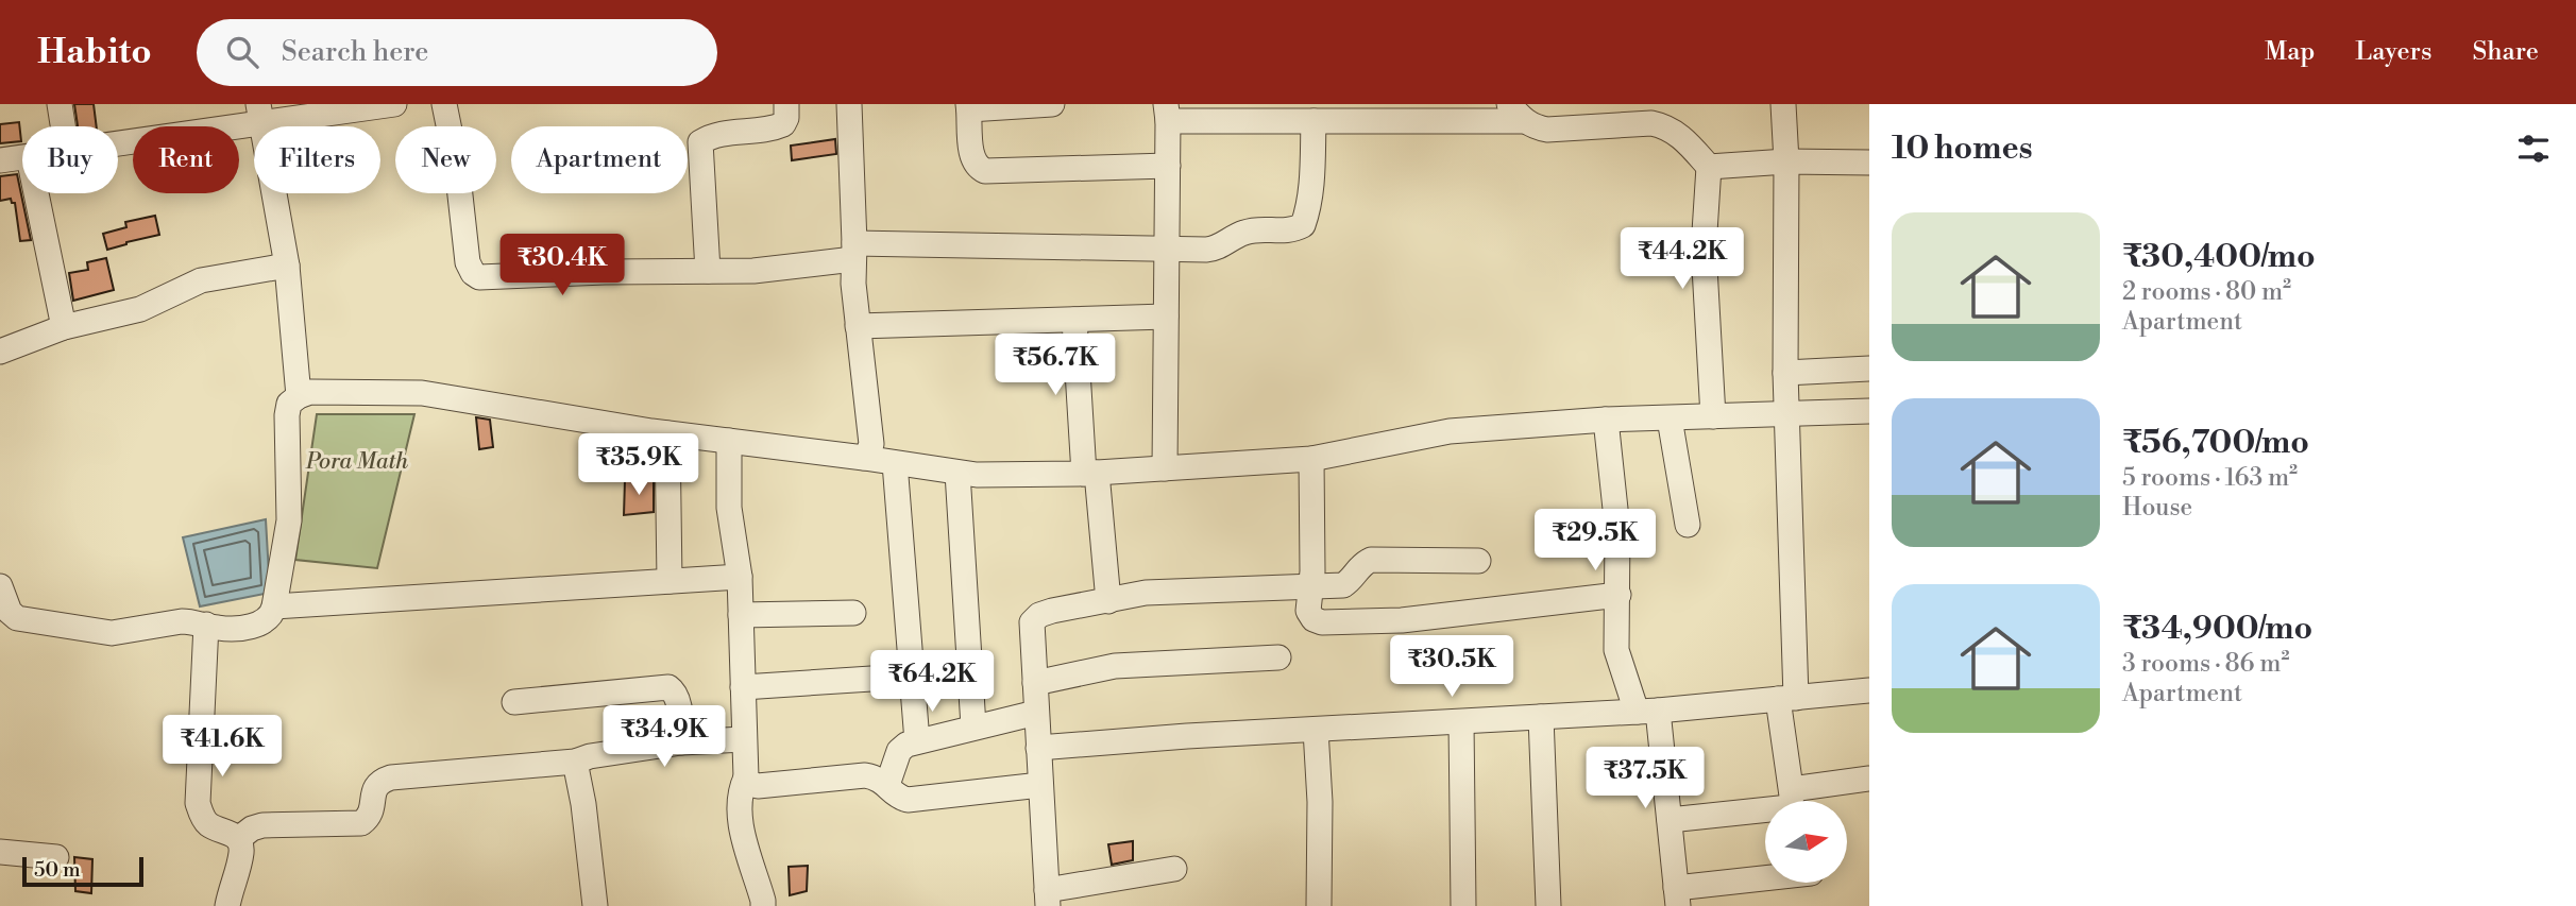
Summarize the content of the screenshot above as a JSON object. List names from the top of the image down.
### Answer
{
  "parks": ["Pora Math"],
  "scale_bar": "50 m",
  "north": "right",
  "page": {
    "header": "Habito",
    "search": "Search here",
    "nav": ["Map", "Layers", "Share"],
    "heading": "10 homes",
    "chip": [
      "Buy",
      "Rent",
      "Filters",
      "New",
      "Apartment"
    ],
    "list": [
      {
        "name": "₹30,400/mo",
        "note": "2 rooms · 80 m² · Apartment"
      },
      {
        "name": "₹56,700/mo",
        "note": "5 rooms · 163 m² · House"
      },
      {
        "name": "₹34,900/mo",
        "note": "3 rooms · 86 m² · Apartment"
      }
    ],
    "price": [
      "₹44.2K",
      "₹30.4K",
      "₹56.7K",
      "₹35.9K",
      "₹29.5K",
      "₹30.5K",
      "₹64.2K",
      "₹34.9K",
      "₹41.6K",
      "₹37.5K"
    ],
    "scale": "50 m"
  }
}
